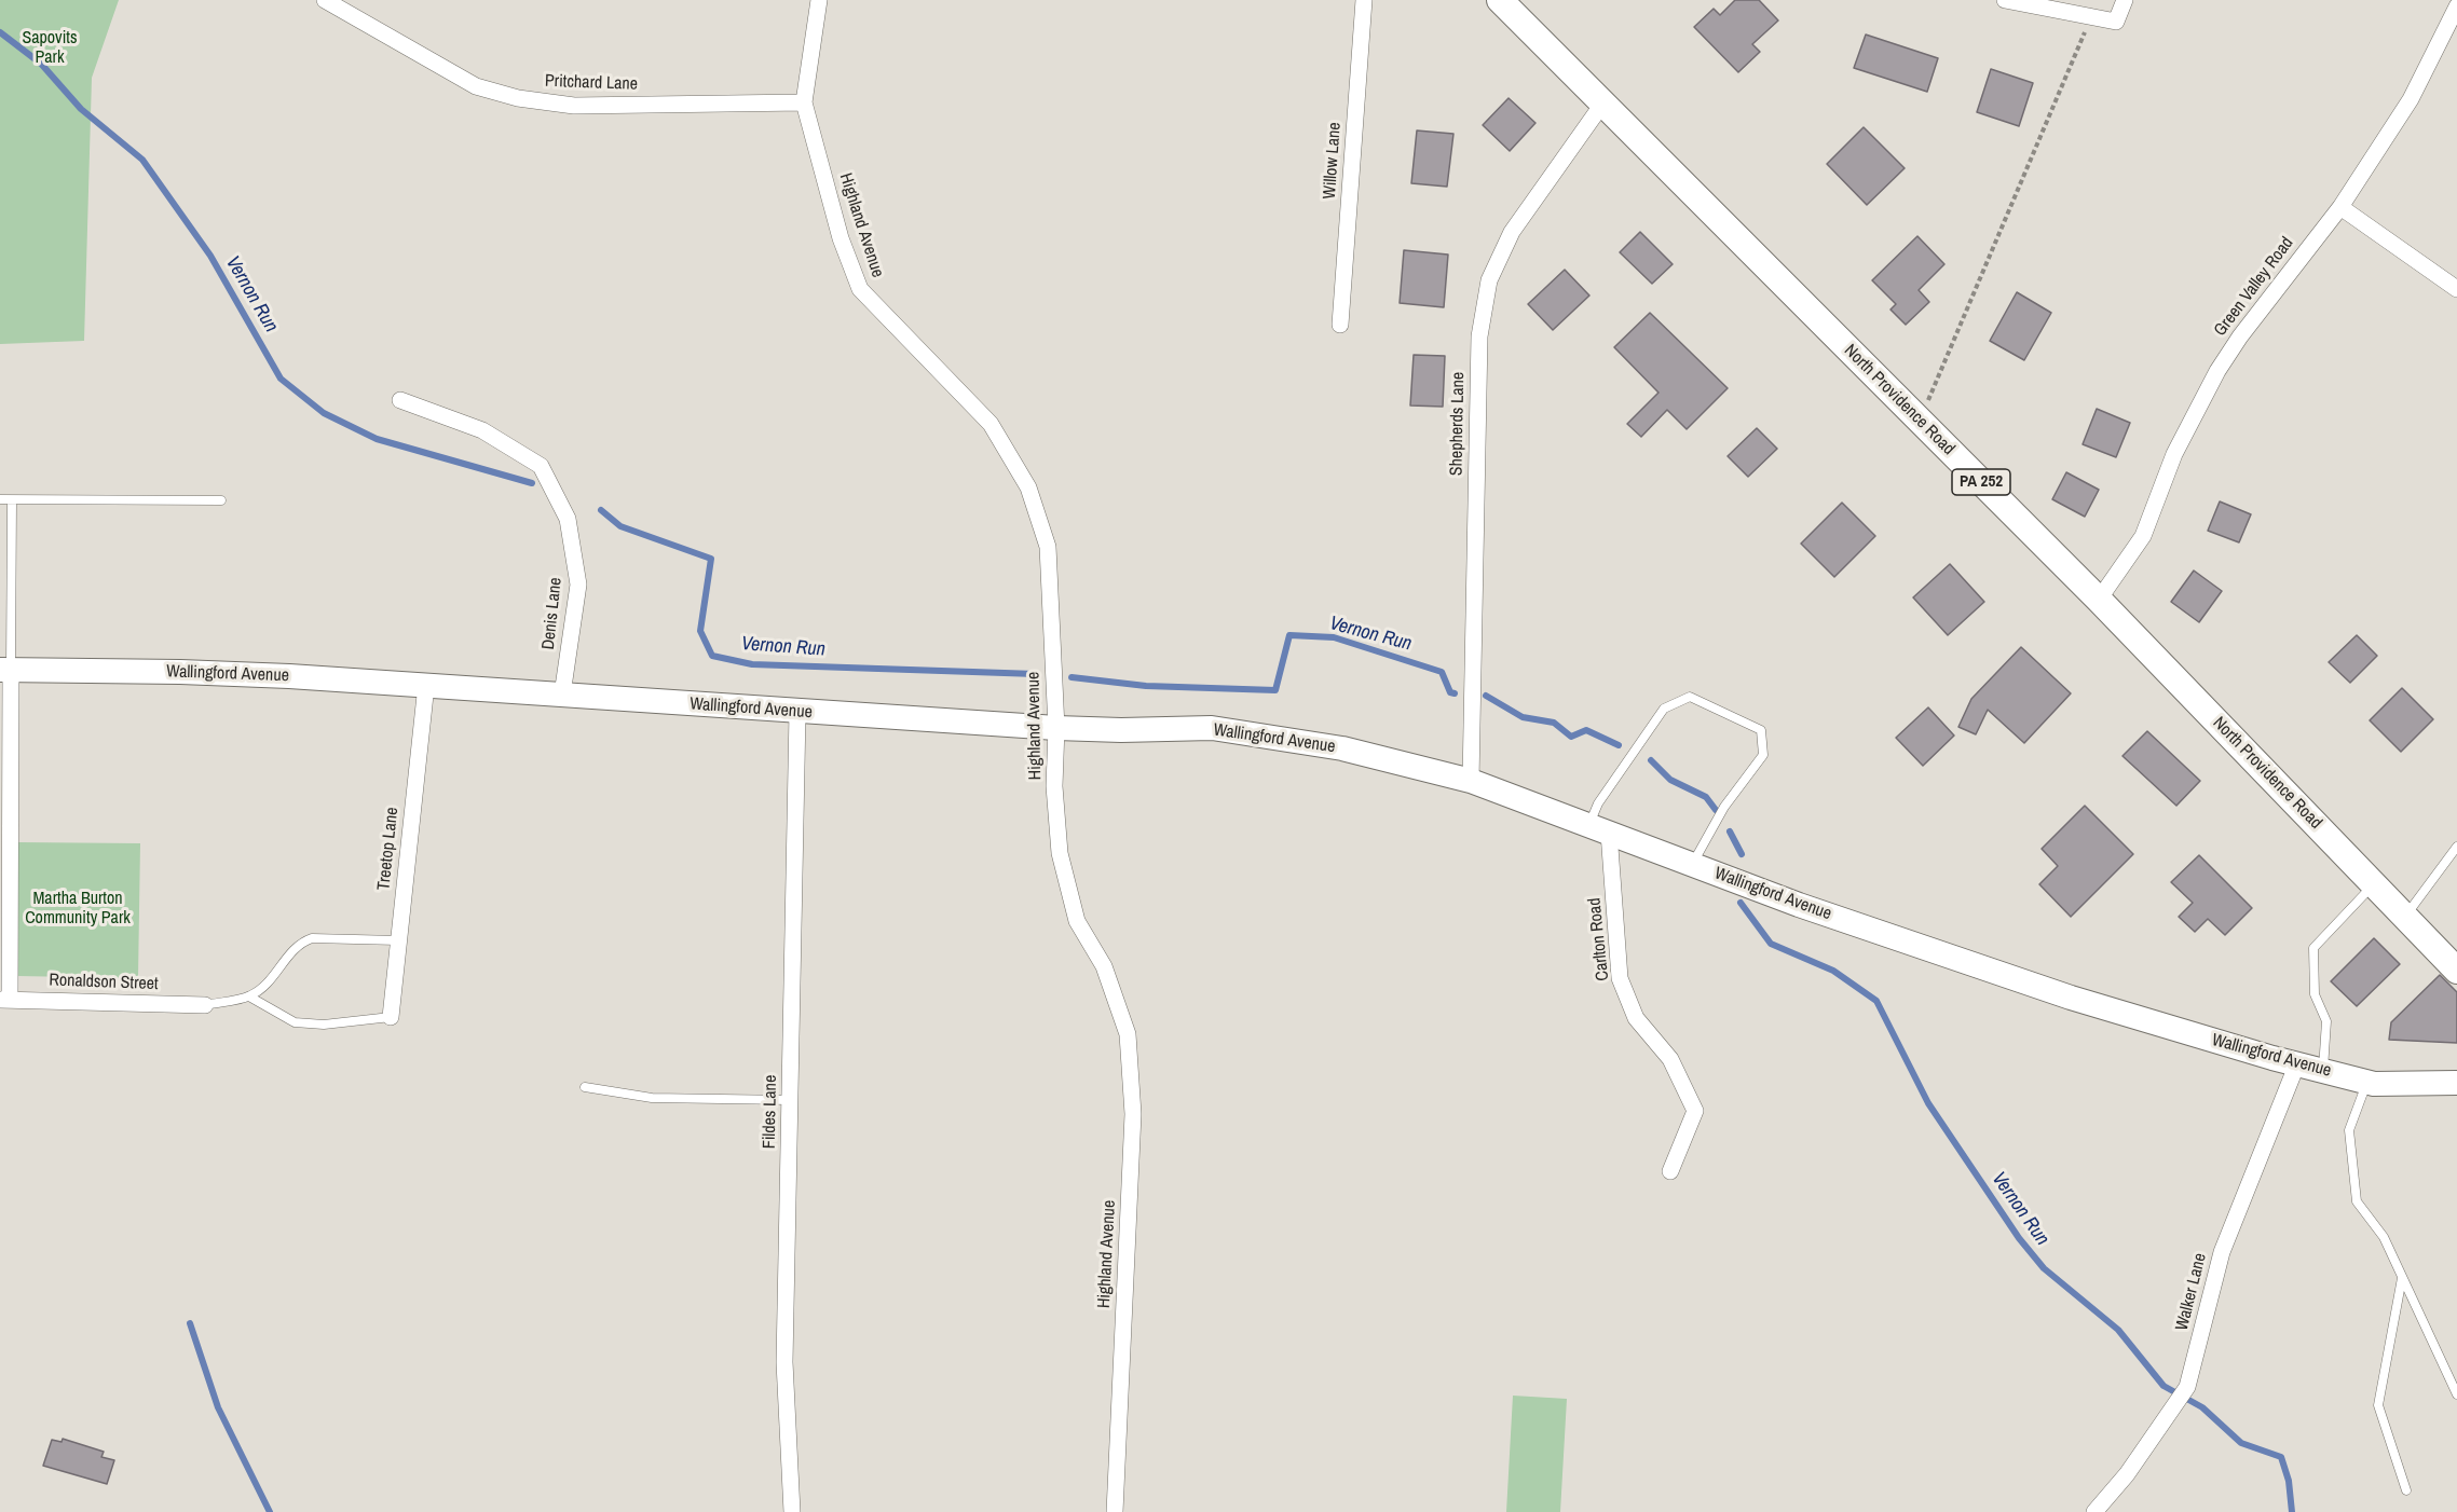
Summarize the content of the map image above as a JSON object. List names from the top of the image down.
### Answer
{
  "streets": {
    "main road": ["North Providence Road", "PA 252"],
    "street": [
      "Pritchard Lane",
      "Willow Lane",
      "Highland Avenue",
      "Green Valley Road",
      "Shepherds Lane",
      "Denis Lane",
      "Wallingford Avenue",
      "Treetop Lane",
      "Carlton Road",
      "Ronaldson Street",
      "Fildes Lane",
      "Walker Lane"
    ]
  },
  "crossings": [
    ["Pritchard Lane", "Highland Avenue"],
    ["Highland Avenue", "Wallingford Avenue"],
    ["Green Valley Road", "North Providence Road"],
    ["North Providence Road", "Shepherds Lane"],
    ["Shepherds Lane", "Wallingford Avenue"],
    ["Denis Lane", "Wallingford Avenue"],
    ["Wallingford Avenue", "Treetop Lane"],
    ["Wallingford Avenue", "Carlton Road"],
    ["Wallingford Avenue", "Fildes Lane"],
    ["Wallingford Avenue", "Walker Lane"]
  ],
  "water": ["Vernon Run"],
  "parks": ["Sapovits Park", "Martha Burton Community Park"]
}
